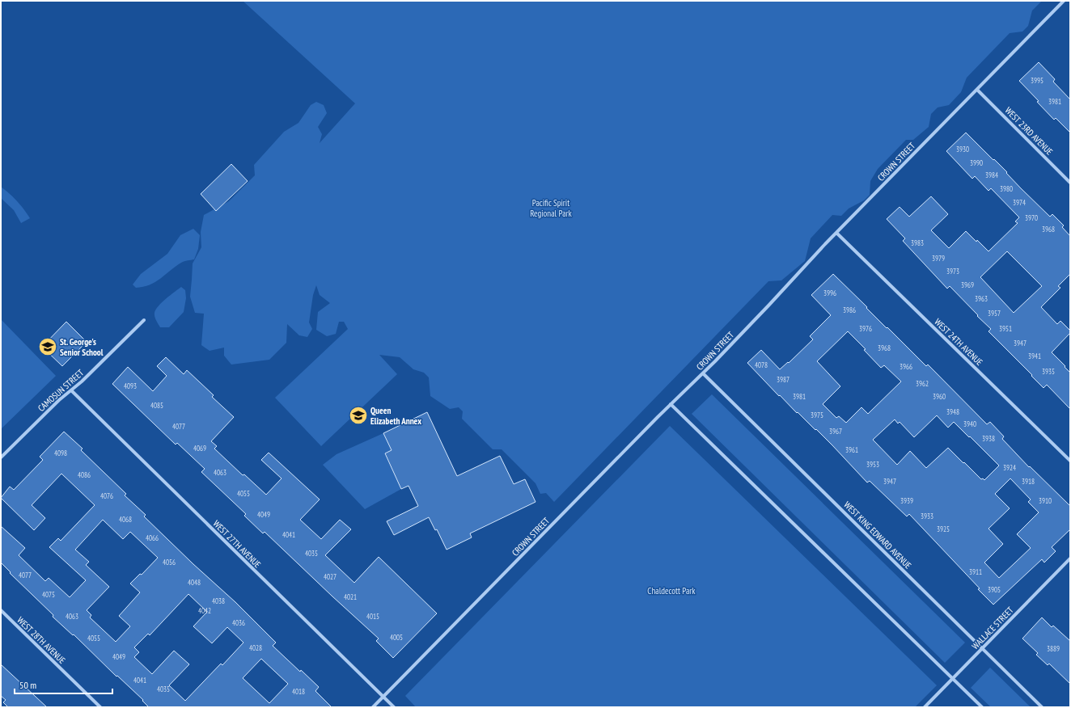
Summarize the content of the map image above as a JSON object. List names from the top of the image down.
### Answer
{
  "streets": {
    "street": [
      "WEST 23RD AVENUE",
      "CROWN STREET",
      "WEST 24TH AVENUE",
      "CAMOSUN STREET",
      "WEST KING EDWARD AVENUE",
      "WEST 27TH AVENUE",
      "WALLACE STREET",
      "WEST 28TH AVENUE"
    ]
  },
  "crossings": [
    ["WEST 23RD AVENUE", "CROWN STREET"],
    ["CROWN STREET", "WEST 24TH AVENUE"],
    ["CROWN STREET", "WEST KING EDWARD AVENUE"],
    ["CROWN STREET", "WEST 27TH AVENUE"],
    ["CAMOSUN STREET", "WEST 27TH AVENUE"],
    ["WEST KING EDWARD AVENUE", "WALLACE STREET"]
  ],
  "parks": ["Pacific Spirit Regional Park", "Chaldecott Park"],
  "places": {
    "school or university": ["St. George's Senior School", "Queen Elizabeth Annex"]
  },
  "house_numbers": [
    "3995",
    "3981",
    "3930",
    "3990",
    "3984",
    "3980",
    "3974",
    "3970",
    "3968",
    "3983",
    "3979",
    "3973",
    "3969",
    "3996",
    "3963",
    "3986",
    "3957",
    "3976",
    "3951",
    "3947",
    "3968",
    "3941",
    "4078",
    "3966",
    "3935",
    "3987",
    "3962",
    "4093",
    "3981",
    "3960",
    "4085",
    "3948",
    "3975",
    "3940",
    "4077",
    "3967",
    "3938",
    "4069",
    "3961",
    "4098",
    "3953",
    "3924",
    "4063",
    "4086",
    "3947",
    "3918",
    "4055",
    "4076",
    "3939",
    "3910",
    "4049",
    "3933",
    "4068",
    "3925",
    "4041",
    "4066",
    "4035",
    "4056",
    "3911",
    "4077",
    "4027",
    "4048",
    "3905",
    "4075",
    "4021",
    "4038",
    "4042",
    "4063",
    "4015",
    "4036",
    "4005",
    "4055",
    "4028",
    "3889",
    "4049",
    "4041",
    "4035",
    "4018"
  ],
  "scale_bar": "50 m"
}
